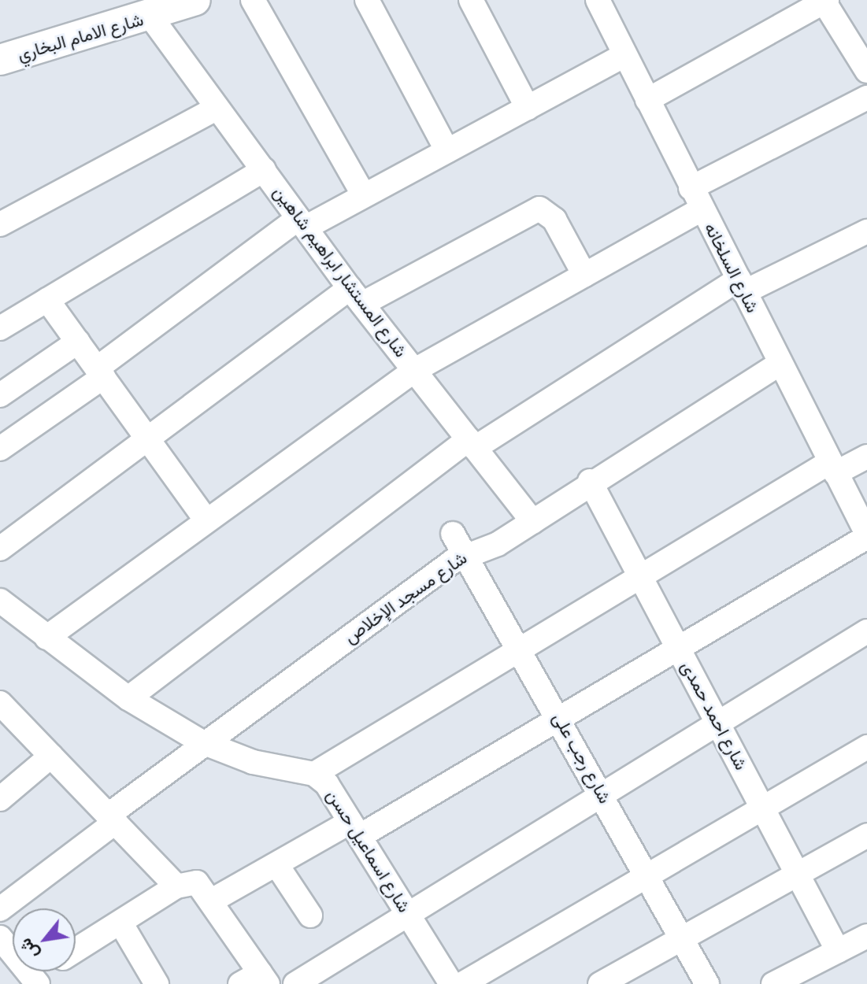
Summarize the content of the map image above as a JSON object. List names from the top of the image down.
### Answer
{
  "streets": {
    "street": [
      "شارع الامام البخاري",
      "شارع السلخانه",
      "شارع المستشار ابراهيم شاهين",
      "شارع مسجد الإخلاص",
      "شارع احمد حمدى",
      "شارع رجب على",
      "شارع اسماعيل حسن"
    ]
  },
  "crossings": [
    ["شارع الامام البخاري", "شارع المستشار ابراهيم شاهين"],
    ["شارع السلخانه", "شارع مسجد الإخلاص"],
    ["شارع المستشار ابراهيم شاهين", "شارع مسجد الإخلاص"],
    ["شارع مسجد الإخلاص", "شارع احمد حمدى"],
    ["شارع مسجد الإخلاص", "شارع رجب على"],
    ["شارع مسجد الإخلاص", "شارع اسماعيل حسن"]
  ],
  "north": "bottom left"
}
